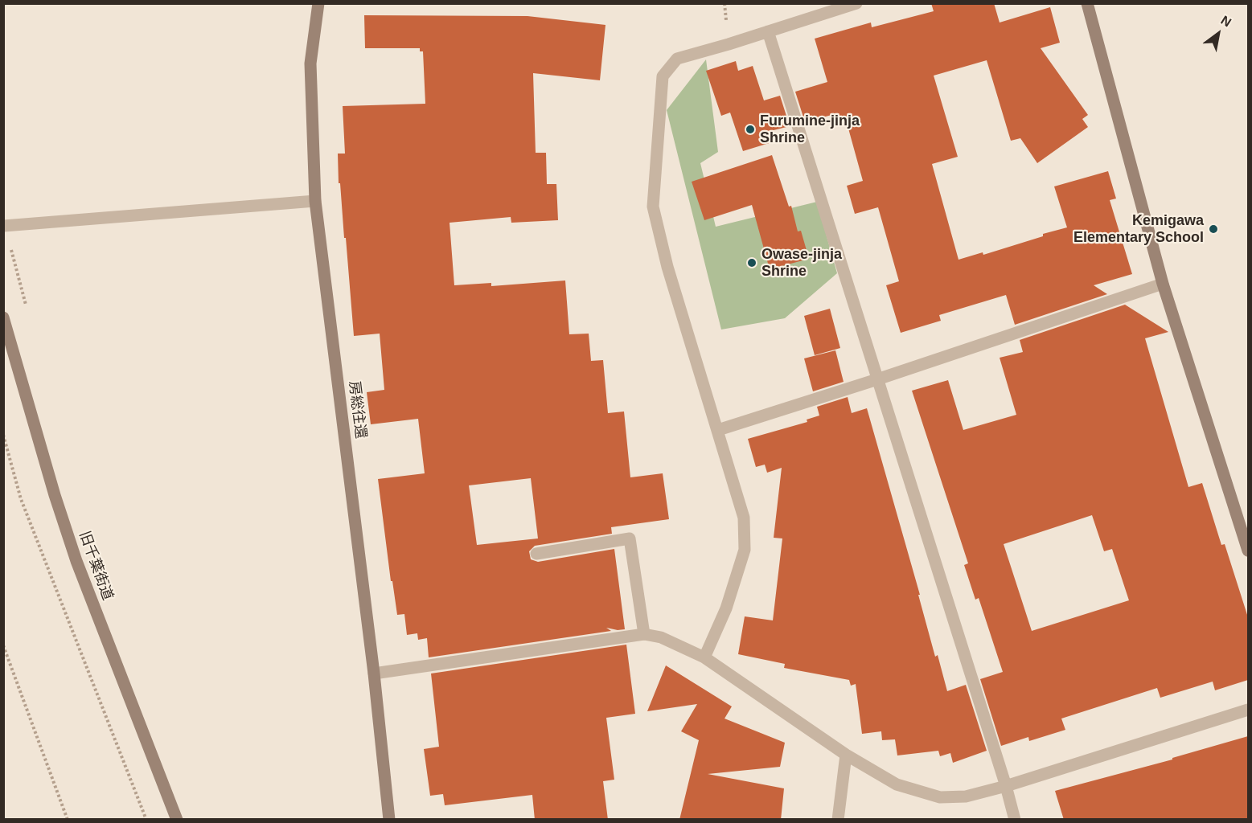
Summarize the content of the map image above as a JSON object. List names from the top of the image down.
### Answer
{
  "streets": {
    "street": ["房総往還", "旧千葉街道"]
  },
  "places": ["Furumine-jinja Shrine", "Kemigawa Elementary School", "Owase-jinja Shrine"],
  "north": "top right"
}
